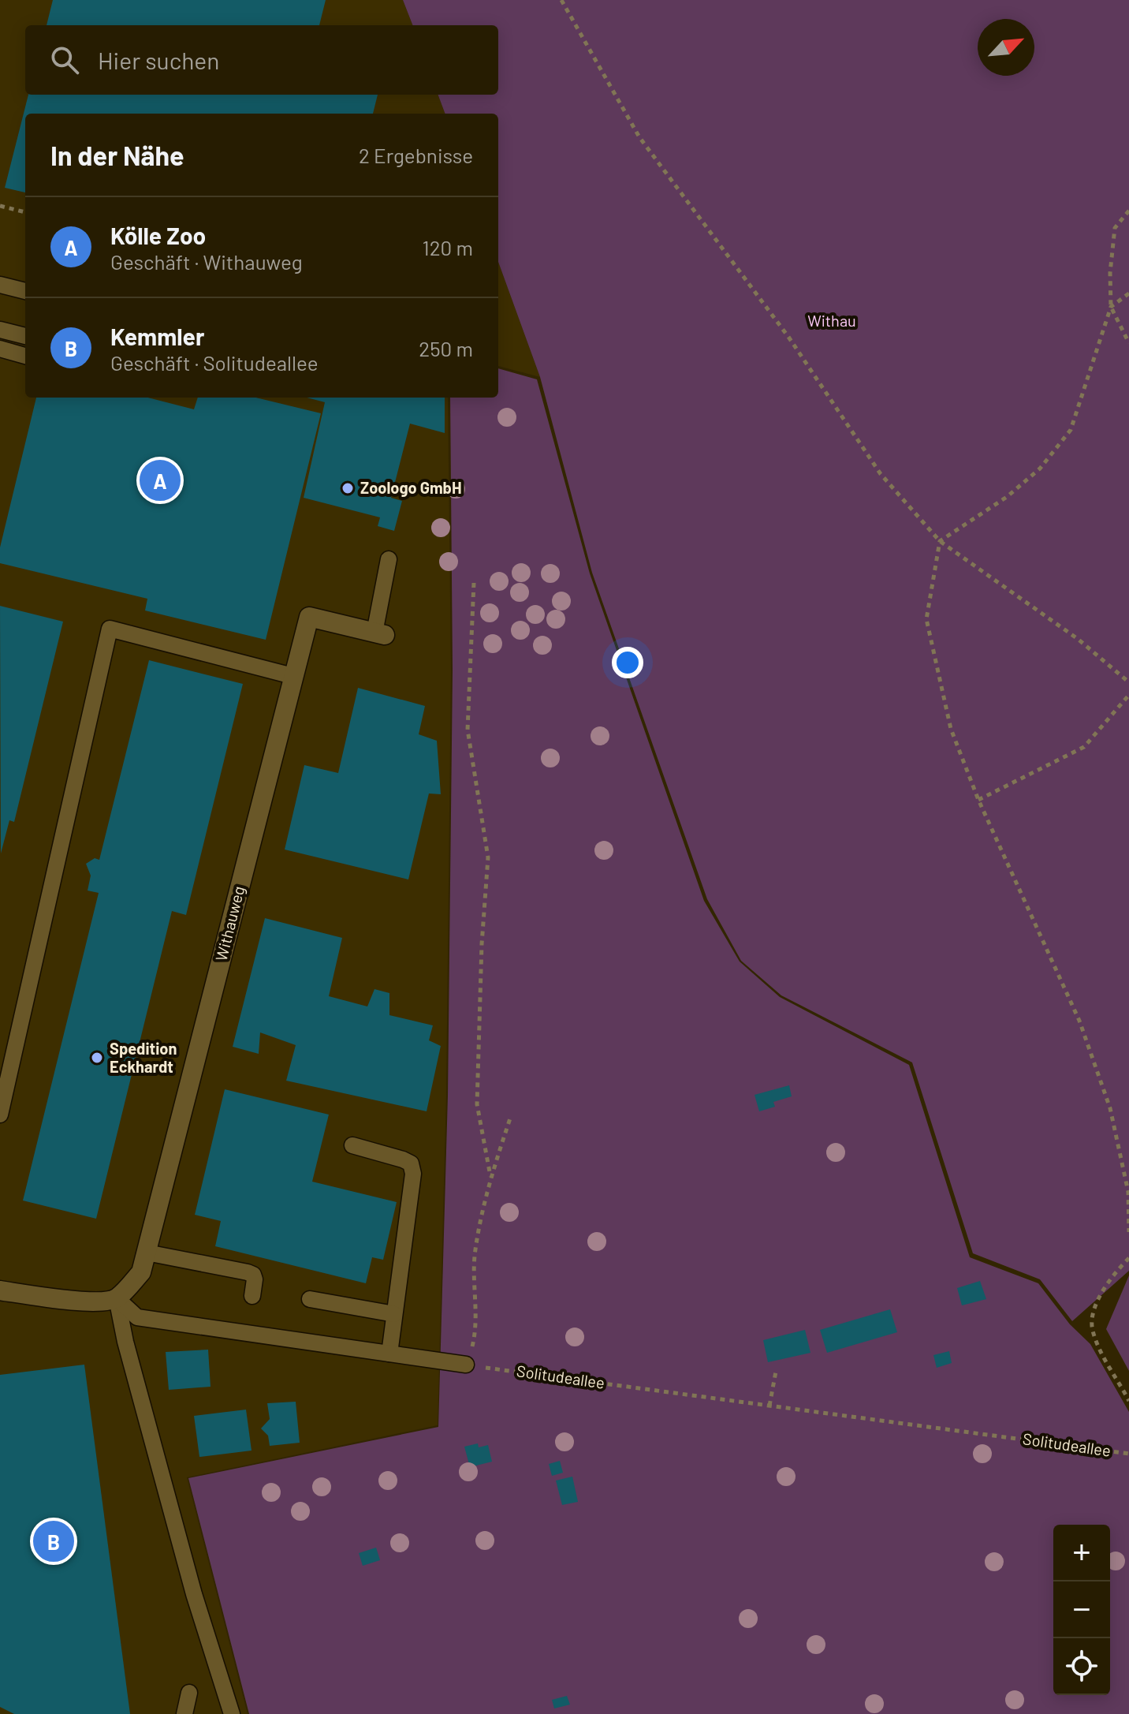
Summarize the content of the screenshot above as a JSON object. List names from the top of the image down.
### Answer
{
  "streets": {
    "street": ["Withauweg"],
    "path": ["Solitudeallee"]
  },
  "parks": ["Withau"],
  "places": ["Zoologo GmbH", "Spedition Eckhardt"],
  "north": "top right",
  "page": {
    "search": "Hier suchen",
    "heading": ["In der Nähe", "2 Ergebnisse"],
    "list": [
      {
        "mark": "A",
        "name": "Kölle Zoo",
        "note": "Geschäft · Withauweg",
        "value": "120 m"
      },
      {
        "mark": "B",
        "name": "Kemmler",
        "note": "Geschäft · Solitudeallee",
        "value": "250 m"
      }
    ],
    "pins": ["A", "B"],
    "map_buttons": ["+", "−"]
  }
}
